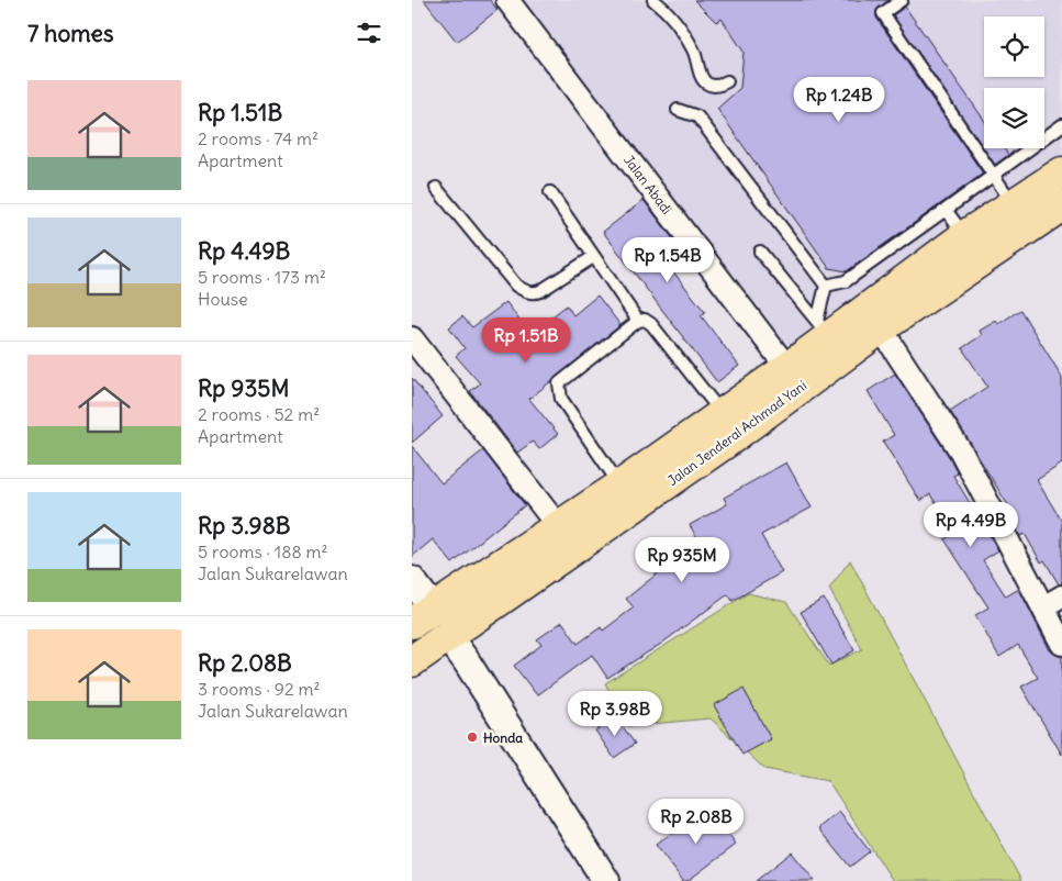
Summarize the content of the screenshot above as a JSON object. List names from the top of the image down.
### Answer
{
  "streets": {
    "highway": ["Jalan Jenderal Achmad Yani"],
    "street": ["Jalan Abadi"]
  },
  "crossings": [
    ["Jalan Abadi", "Jalan Jenderal Achmad Yani"]
  ],
  "places": ["Honda"],
  "page": {
    "heading": "7 homes",
    "list": [
      {
        "name": "Rp 1.51B",
        "note": "2 rooms · 74 m² · Apartment"
      },
      {
        "name": "Rp 4.49B",
        "note": "5 rooms · 173 m² · House"
      },
      {
        "name": "Rp 935M",
        "note": "2 rooms · 52 m² · Apartment"
      },
      {
        "name": "Rp 3.98B",
        "note": "5 rooms · 188 m² · Jalan Sukarelawan"
      },
      {
        "name": "Rp 2.08B",
        "note": "3 rooms · 92 m² · Jalan Sukarelawan"
      }
    ],
    "price": [
      "Rp 1.24B",
      "Rp 1.54B",
      "Rp 1.51B",
      "Rp 4.49B",
      "Rp 935M",
      "Rp 3.98B",
      "Rp 2.08B"
    ]
  }
}
